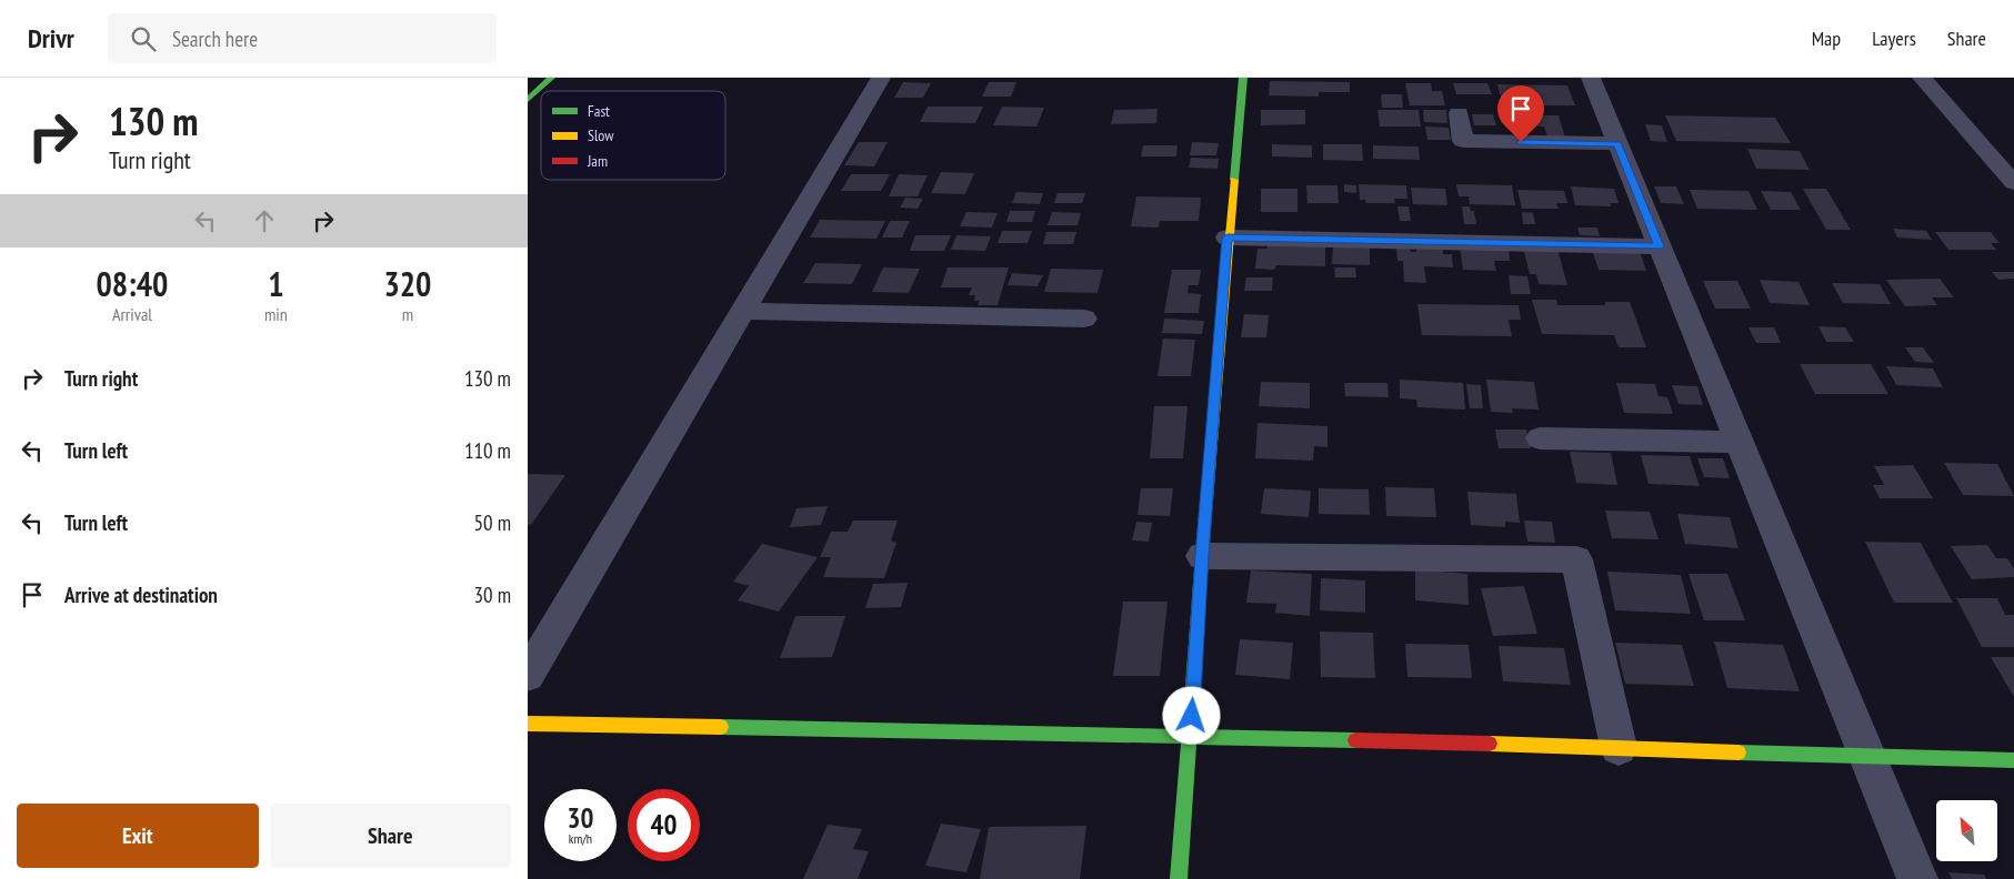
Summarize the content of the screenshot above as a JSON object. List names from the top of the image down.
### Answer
{
  "legend": ["Fast", "Slow", "Jam"],
  "north": "top left",
  "page": {
    "header": "Drivr",
    "search": "Search here",
    "nav": ["Map", "Layers", "Share"],
    "turn": ["130 m", "Turn right"],
    "eta": [
      "08:40",
      "Arrival",
      "1",
      "min",
      "320",
      "m"
    ],
    "list": [
      {
        "name": "Turn right",
        "value": "130 m"
      },
      {
        "name": "Turn left",
        "value": "110 m"
      },
      {
        "name": "Turn left",
        "value": "50 m"
      },
      {
        "name": "Arrive at destination",
        "value": "30 m"
      }
    ],
    "speed": "30 km/h",
    "limit": "40",
    "buttons": ["Exit", "Share"]
  }
}
